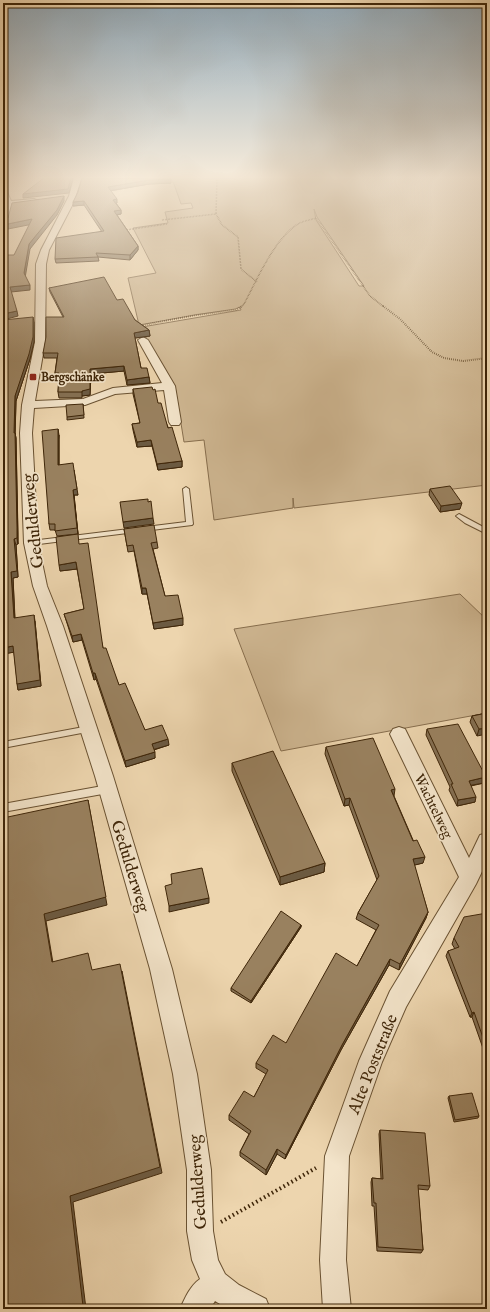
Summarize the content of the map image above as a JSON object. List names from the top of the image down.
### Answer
{
  "streets": {
    "street": ["Gedulderweg", "Wachtelweg", "Alte Poststraße"]
  },
  "crossings": [
    ["Wachtelweg", "Alte Poststraße"]
  ],
  "places": {
    "transit": ["Bergschänke"]
  }
}
